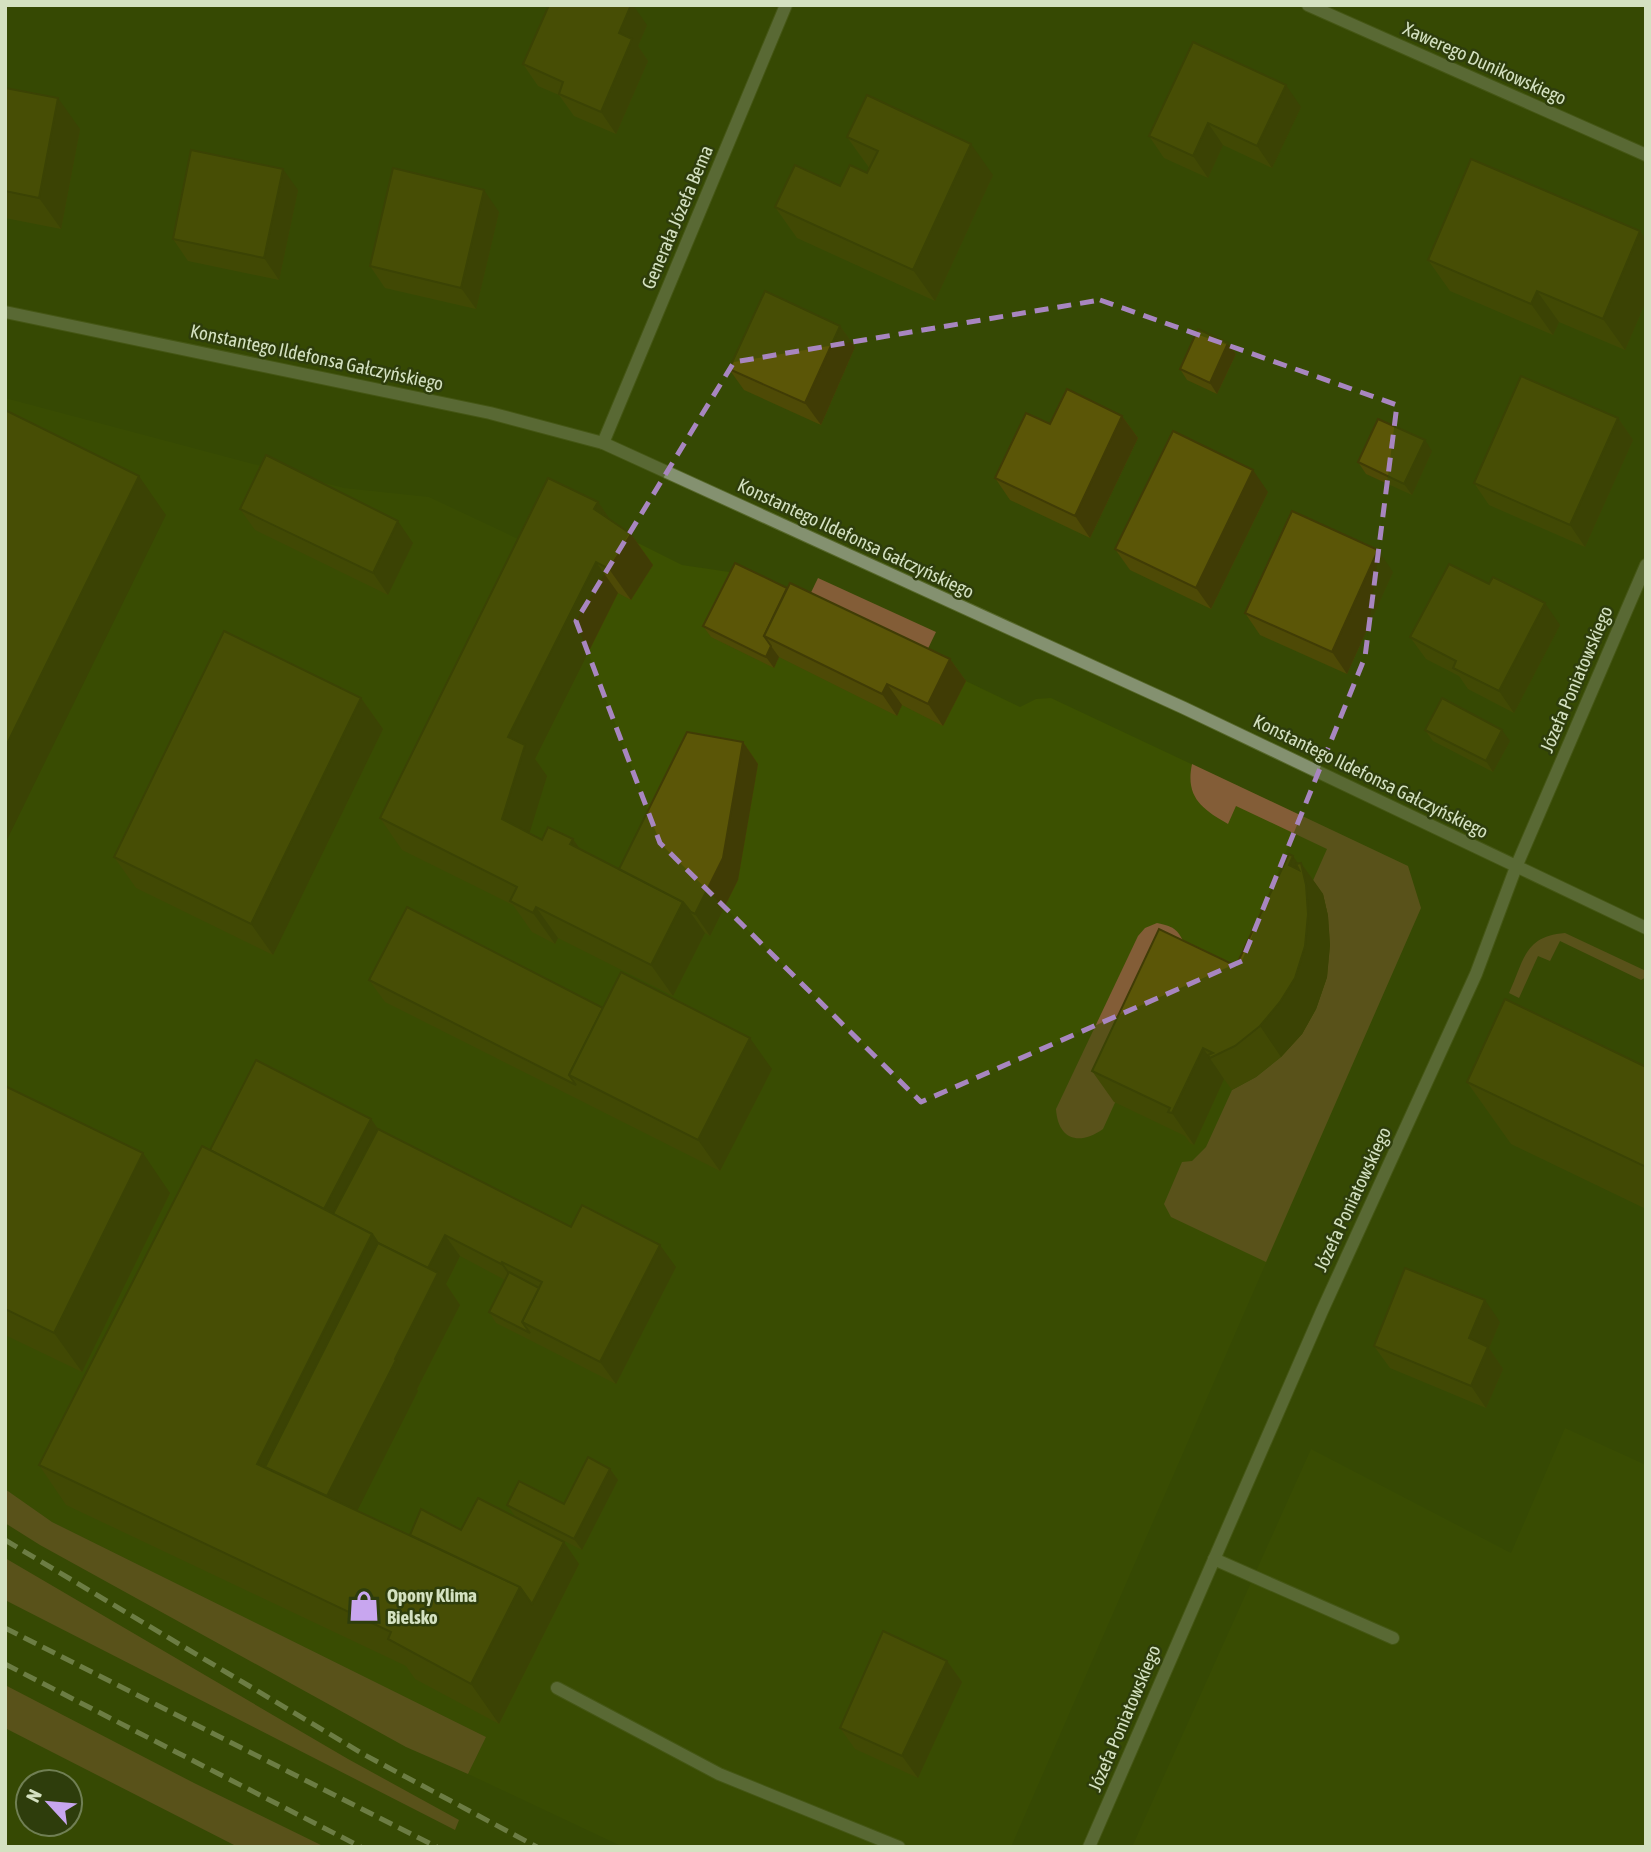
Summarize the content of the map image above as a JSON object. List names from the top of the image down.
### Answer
{
  "streets": {
    "street": [
      "Xawerego Dunikowskiego",
      "Generała Józefa Bema",
      "Konstantego Ildefonsa Gałczyńskiego",
      "Józefa Poniatowskiego"
    ]
  },
  "crossings": [
    ["Generała Józefa Bema", "Konstantego Ildefonsa Gałczyńskiego"],
    ["Konstantego Ildefonsa Gałczyńskiego", "Józefa Poniatowskiego"]
  ],
  "places": {
    "shop": ["Opony Klima Bielsko"]
  },
  "north": "top left"
}
